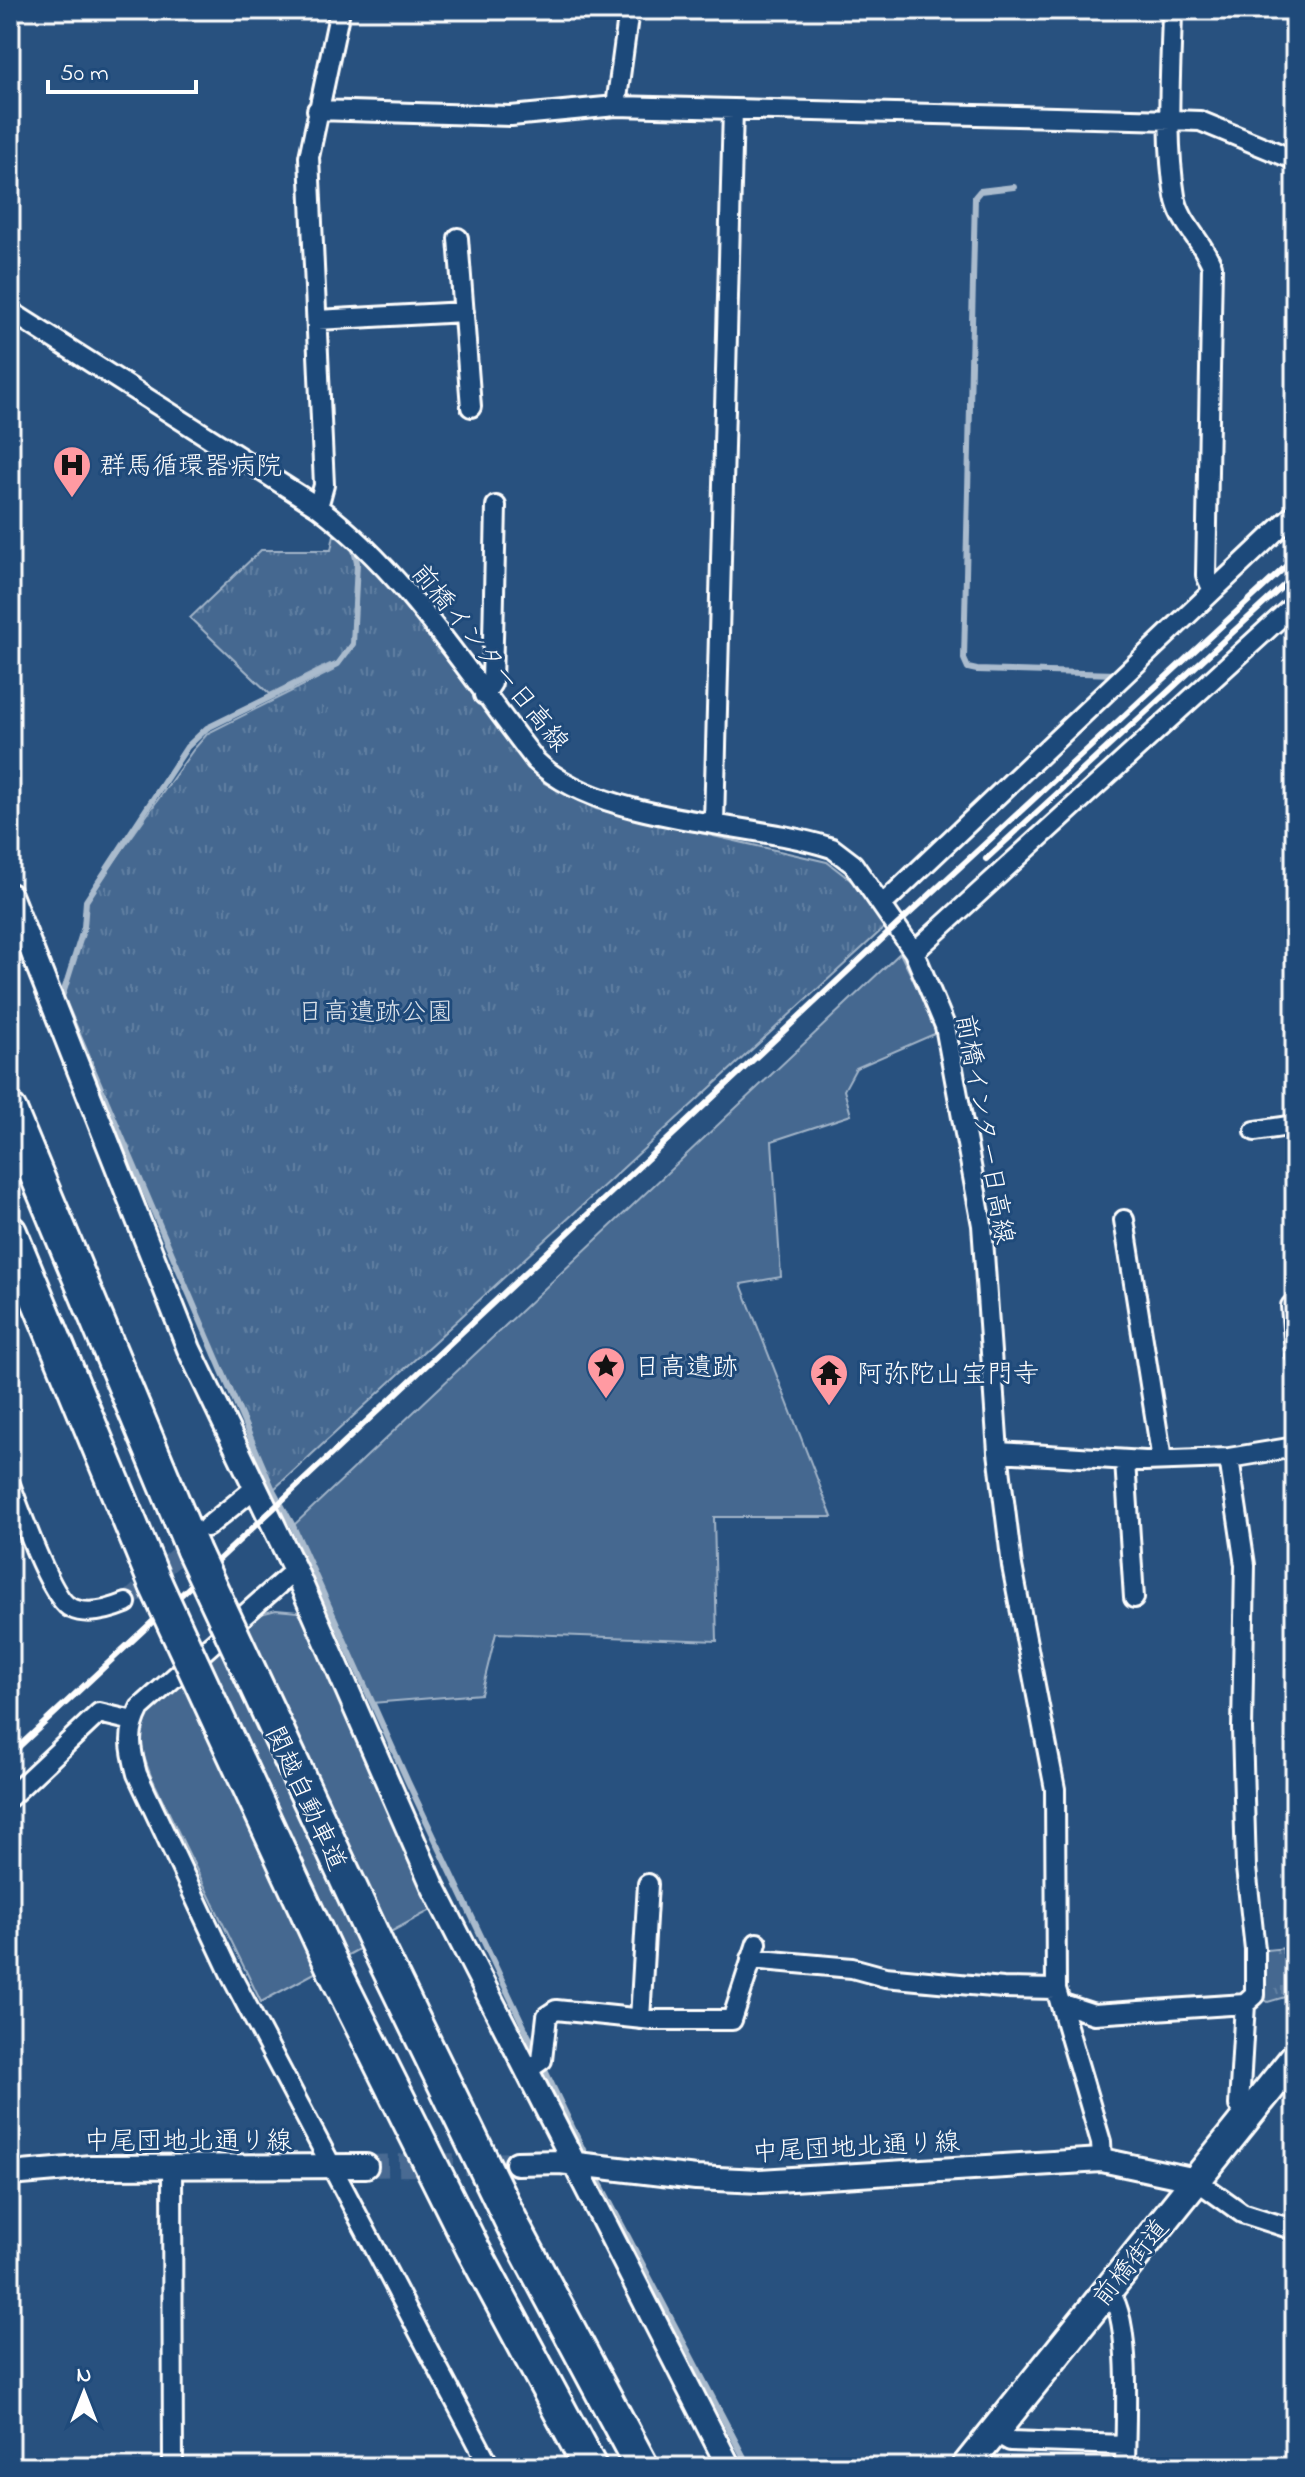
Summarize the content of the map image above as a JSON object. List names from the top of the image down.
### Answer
{
  "streets": {
    "highway": ["関越自動車道"],
    "main road": ["前橋街道"],
    "street": ["前橋インター日高線", "中尾団地北通り線"]
  },
  "crossings": [
    ["前橋インター日高線", "中尾団地北通り線"],
    ["中尾団地北通り線", "前橋街道"]
  ],
  "parks": ["日高遺跡公園"],
  "places": {
    "hospital": ["群馬循環器病院"],
    "place": ["日高遺跡"],
    "temple": ["阿弥陀山宝門寺"]
  },
  "scale_bar": "50 m",
  "north": "top"
}
